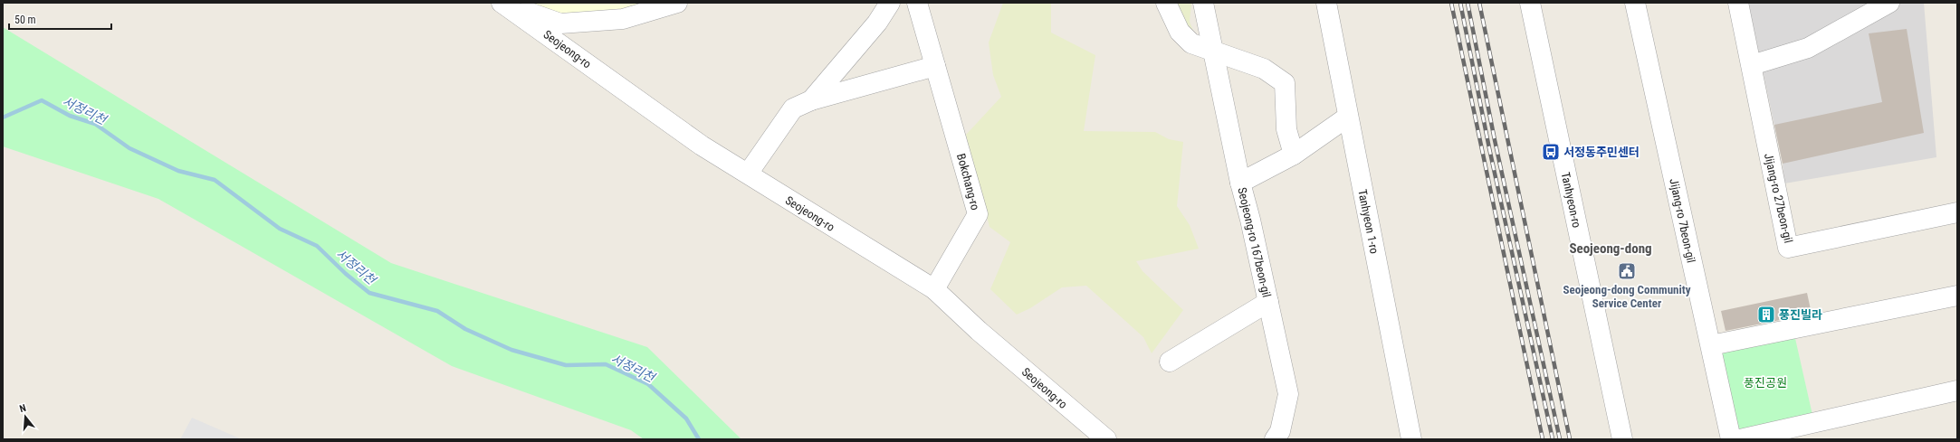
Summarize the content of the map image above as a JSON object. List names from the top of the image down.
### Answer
{
  "streets": {
    "street": [
      "Seojeong-ro",
      "Bokchang-ro",
      "Jijang-ro 27beon-gil",
      "Tanhyeon-ro",
      "Jijang-ro 7beon-gil",
      "Tanhyeon 1-ro",
      "Seojeong-ro 167beon-gil"
    ]
  },
  "crossings": [
    ["Seojeong-ro", "Bokchang-ro"],
    ["Tanhyeon 1-ro", "Seojeong-ro 167beon-gil"]
  ],
  "districts": ["Seojeong-dong"],
  "water": ["서정리천"],
  "parks": ["풍진공원"],
  "places": {
    "bus stop": ["서정동주민센터"],
    "public building": ["Seojeong-dong Community Service Center"],
    "building": ["풍진빌라"]
  },
  "scale_bar": "50 m",
  "north": "top"
}
